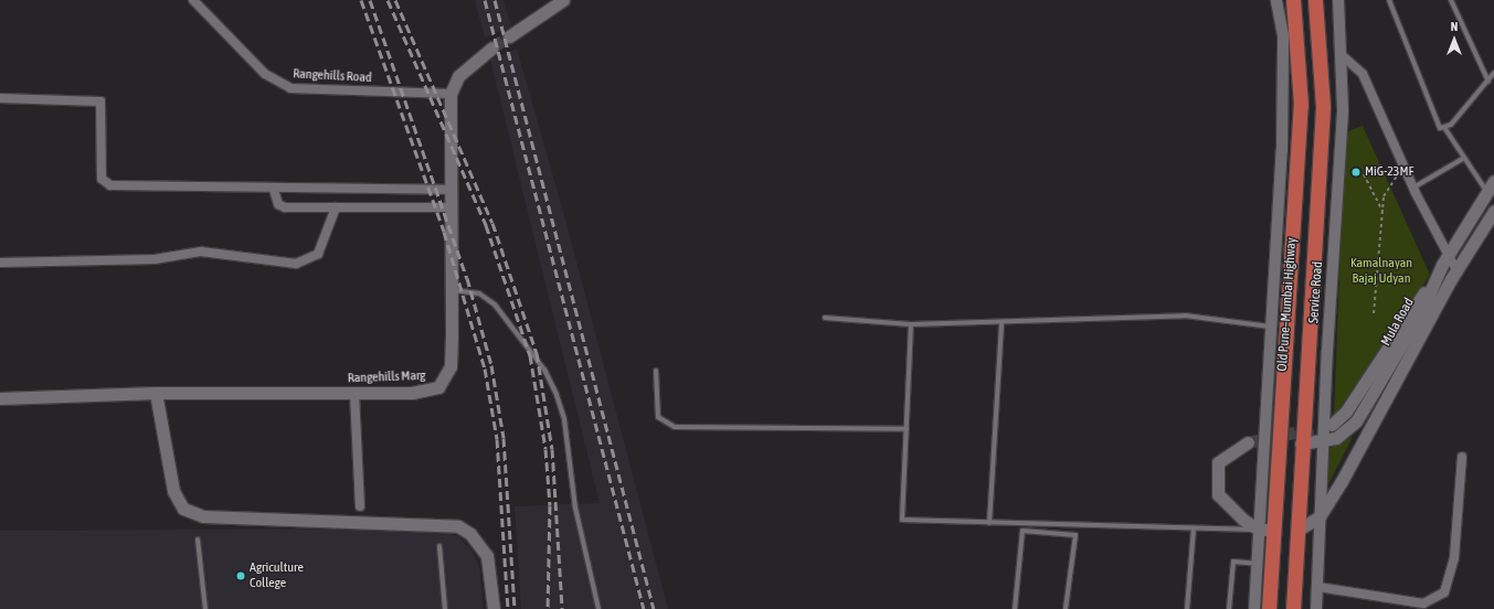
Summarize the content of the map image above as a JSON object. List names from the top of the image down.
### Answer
{
  "streets": {
    "highway": ["Old Pune–Mumbai Highway"],
    "main road": ["Mula Road", "Rangehills Marg"],
    "street": ["Rangehills Road", "Service Road"]
  },
  "crossings": [
    ["Rangehills Road", "Rangehills Marg"],
    ["Service Road", "Mula Road"],
    ["Old Pune–Mumbai Highway", "Mula Road"]
  ],
  "parks": ["Kamalnayan Bajaj Udyan"],
  "places": ["MiG-23MF", "Agriculture College"],
  "north": "top"
}
